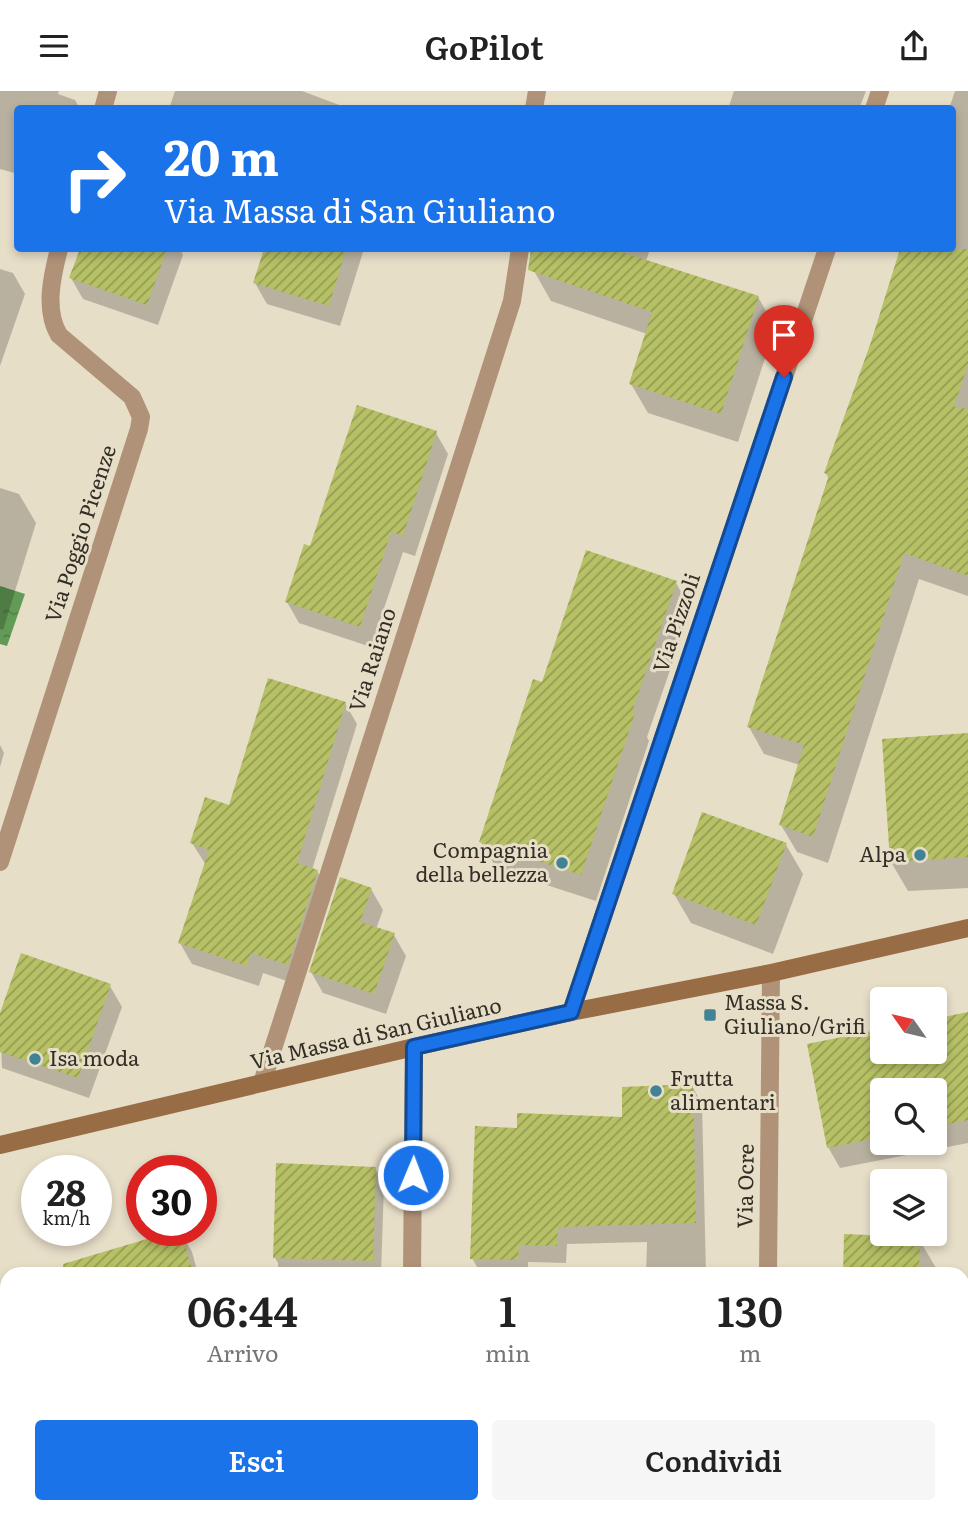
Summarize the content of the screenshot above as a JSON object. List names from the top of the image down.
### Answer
{
  "streets": {
    "street": [
      "Via Poggio Picenze",
      "Via Pizzoli",
      "Via Raiano",
      "Via Massa di San Giuliano",
      "Via Ocre"
    ]
  },
  "crossings": [
    ["Via Pizzoli", "Via Massa di San Giuliano"],
    ["Via Raiano", "Via Massa di San Giuliano"],
    ["Via Massa di San Giuliano", "Via Ocre"]
  ],
  "places": {
    "other": [
      "Alpa",
      "Compagnia della bellezza",
      "Isa moda",
      "Frutta alimentari"
    ],
    "transit": ["Massa S. Giuliano/Grifi"]
  },
  "north": "top left",
  "page": {
    "header": "GoPilot",
    "turn": ["20 m", "Via Massa di San Giuliano"],
    "speed": "28 km/h",
    "limit": "30",
    "eta": [
      "06:44",
      "Arrivo",
      "1",
      "min",
      "130",
      "m"
    ],
    "buttons": ["Esci", "Condividi"]
  }
}
